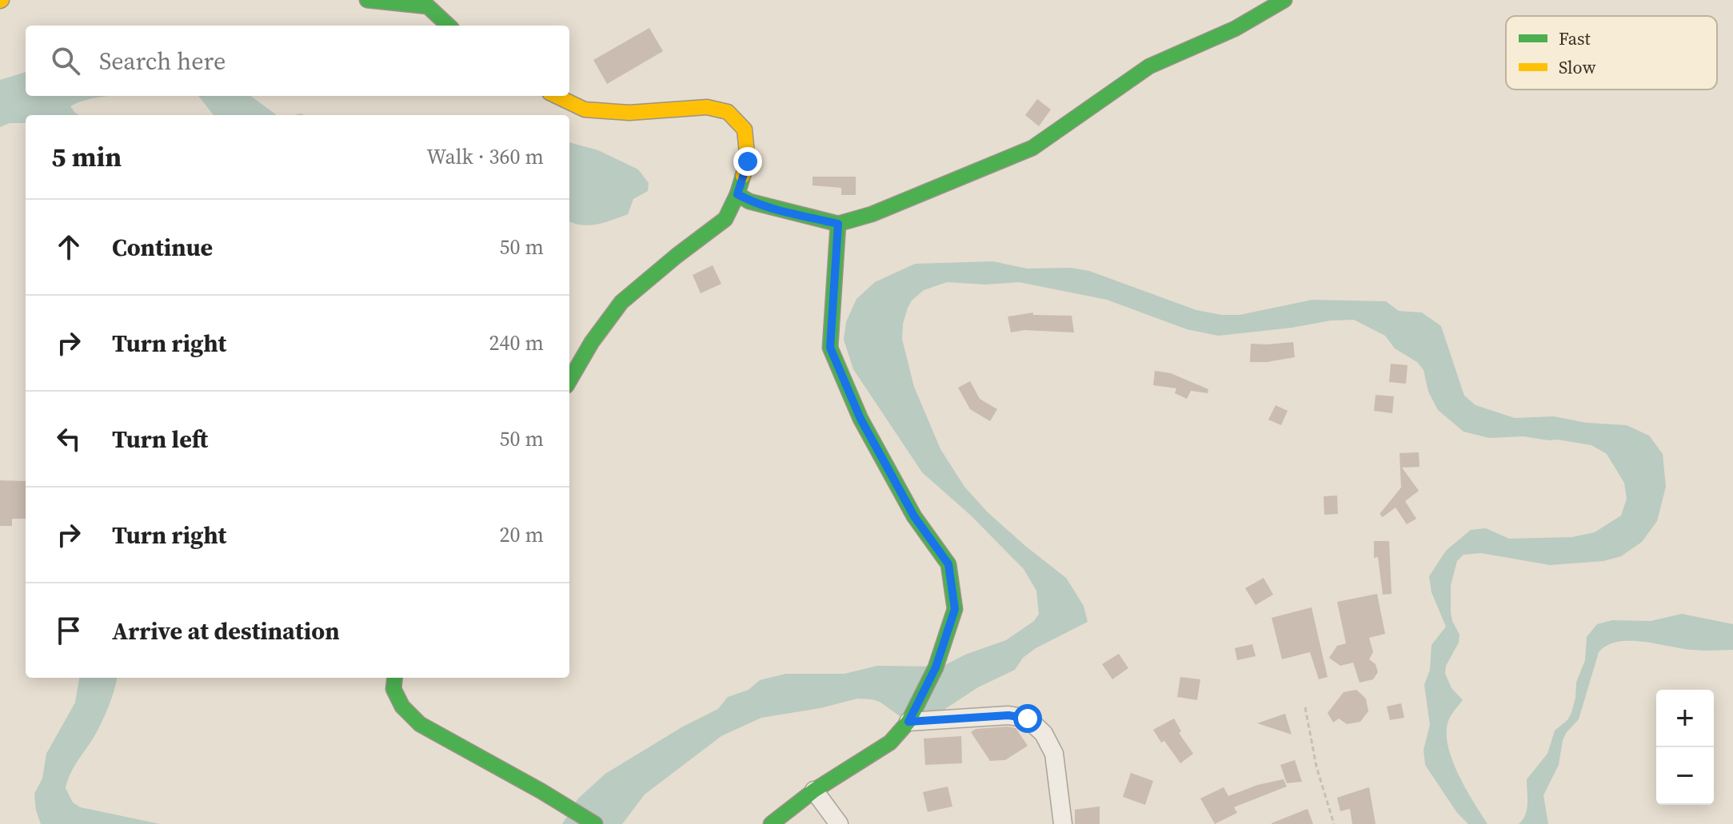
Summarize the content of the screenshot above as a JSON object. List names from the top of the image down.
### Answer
{
  "legend": ["Fast", "Slow"],
  "page": {
    "search": "Search here",
    "heading": ["5 min", "Walk · 360 m"],
    "list": [
      ["Continue", "50 m"],
      ["Turn right", "240 m"],
      ["Turn left", "50 m"],
      ["Turn right", "20 m"],
      "Arrive at destination"
    ],
    "map_buttons": ["+", "−"]
  }
}
